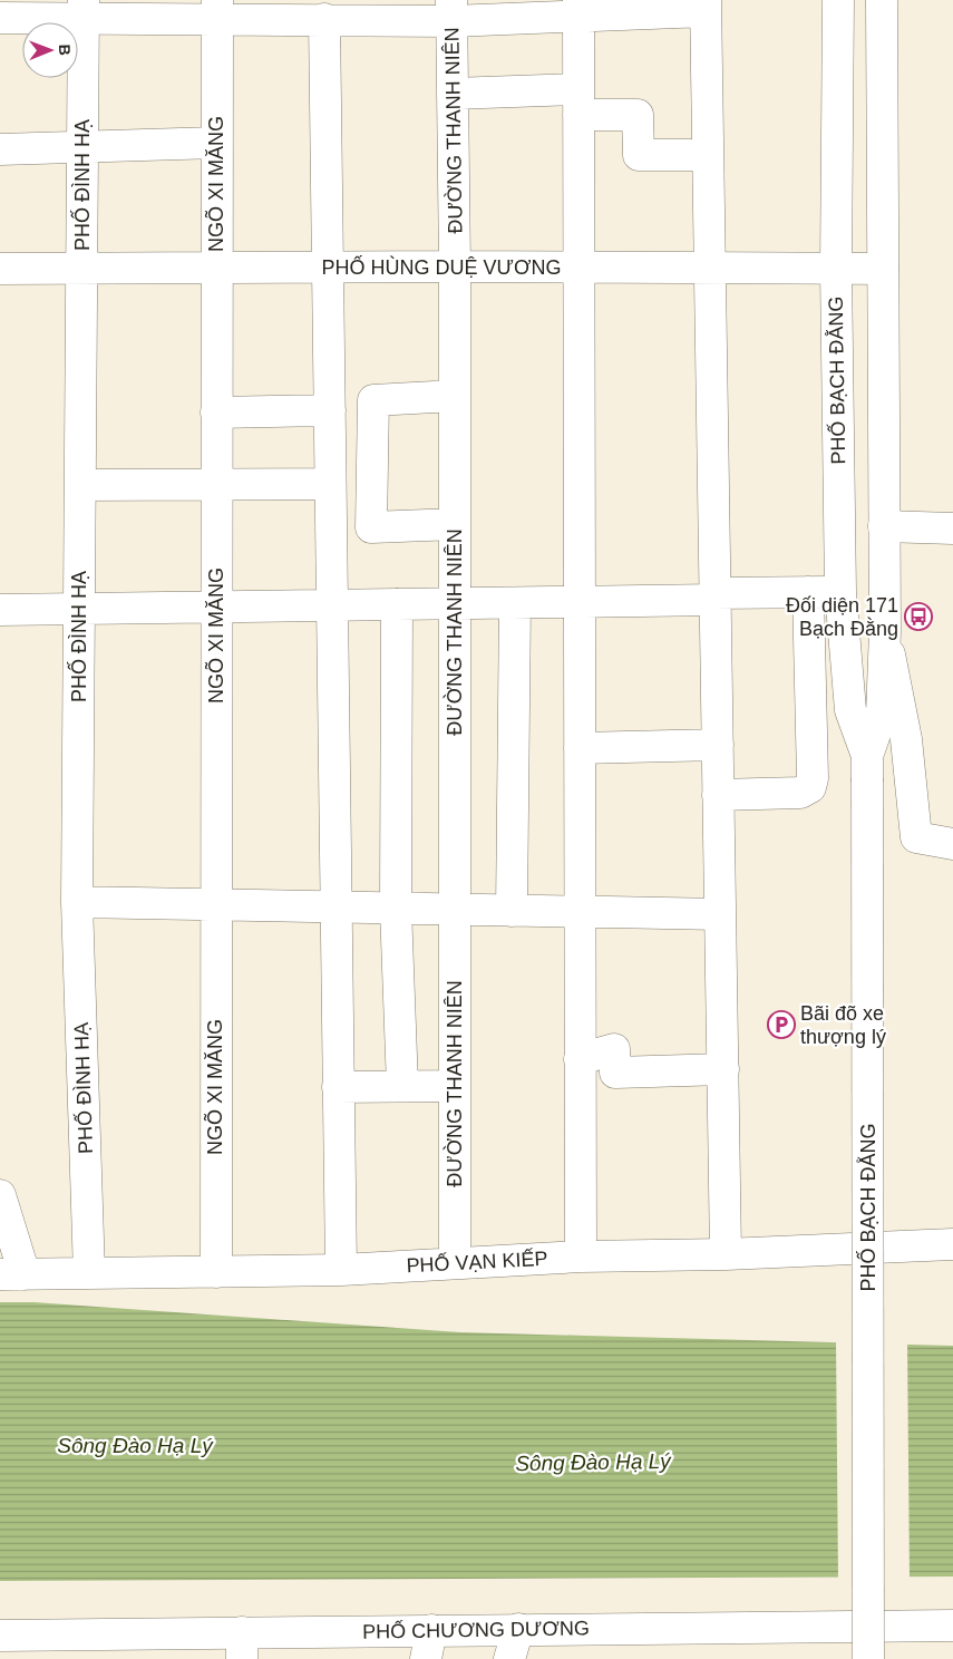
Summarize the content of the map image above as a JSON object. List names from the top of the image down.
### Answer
{
  "streets": {
    "street": [
      "ĐƯỜNG THANH NIÊN",
      "NGÕ XI MĂNG",
      "PHỐ ĐÌNH HẠ",
      "PHỐ HÙNG DUỆ VƯƠNG",
      "PHỐ BẠCH ĐẰNG",
      "PHỐ VẠN KIẾP",
      "PHỐ CHƯƠNG DƯƠNG"
    ]
  },
  "crossings": [
    ["ĐƯỜNG THANH NIÊN", "PHỐ HÙNG DUỆ VƯƠNG"],
    ["ĐƯỜNG THANH NIÊN", "PHỐ VẠN KIẾP"],
    ["NGÕ XI MĂNG", "PHỐ HÙNG DUỆ VƯƠNG"],
    ["NGÕ XI MĂNG", "PHỐ VẠN KIẾP"],
    ["PHỐ ĐÌNH HẠ", "PHỐ HÙNG DUỆ VƯƠNG"],
    ["PHỐ ĐÌNH HẠ", "PHỐ VẠN KIẾP"],
    ["PHỐ HÙNG DUỆ VƯƠNG", "PHỐ BẠCH ĐẰNG"]
  ],
  "water": ["Sông Đào Hạ Lý"],
  "places": {
    "bus stop": ["Đối diện 171 Bạch Đằng"],
    "parking": ["Bãi đõ xe thượng lý"]
  },
  "north": "right"
}
